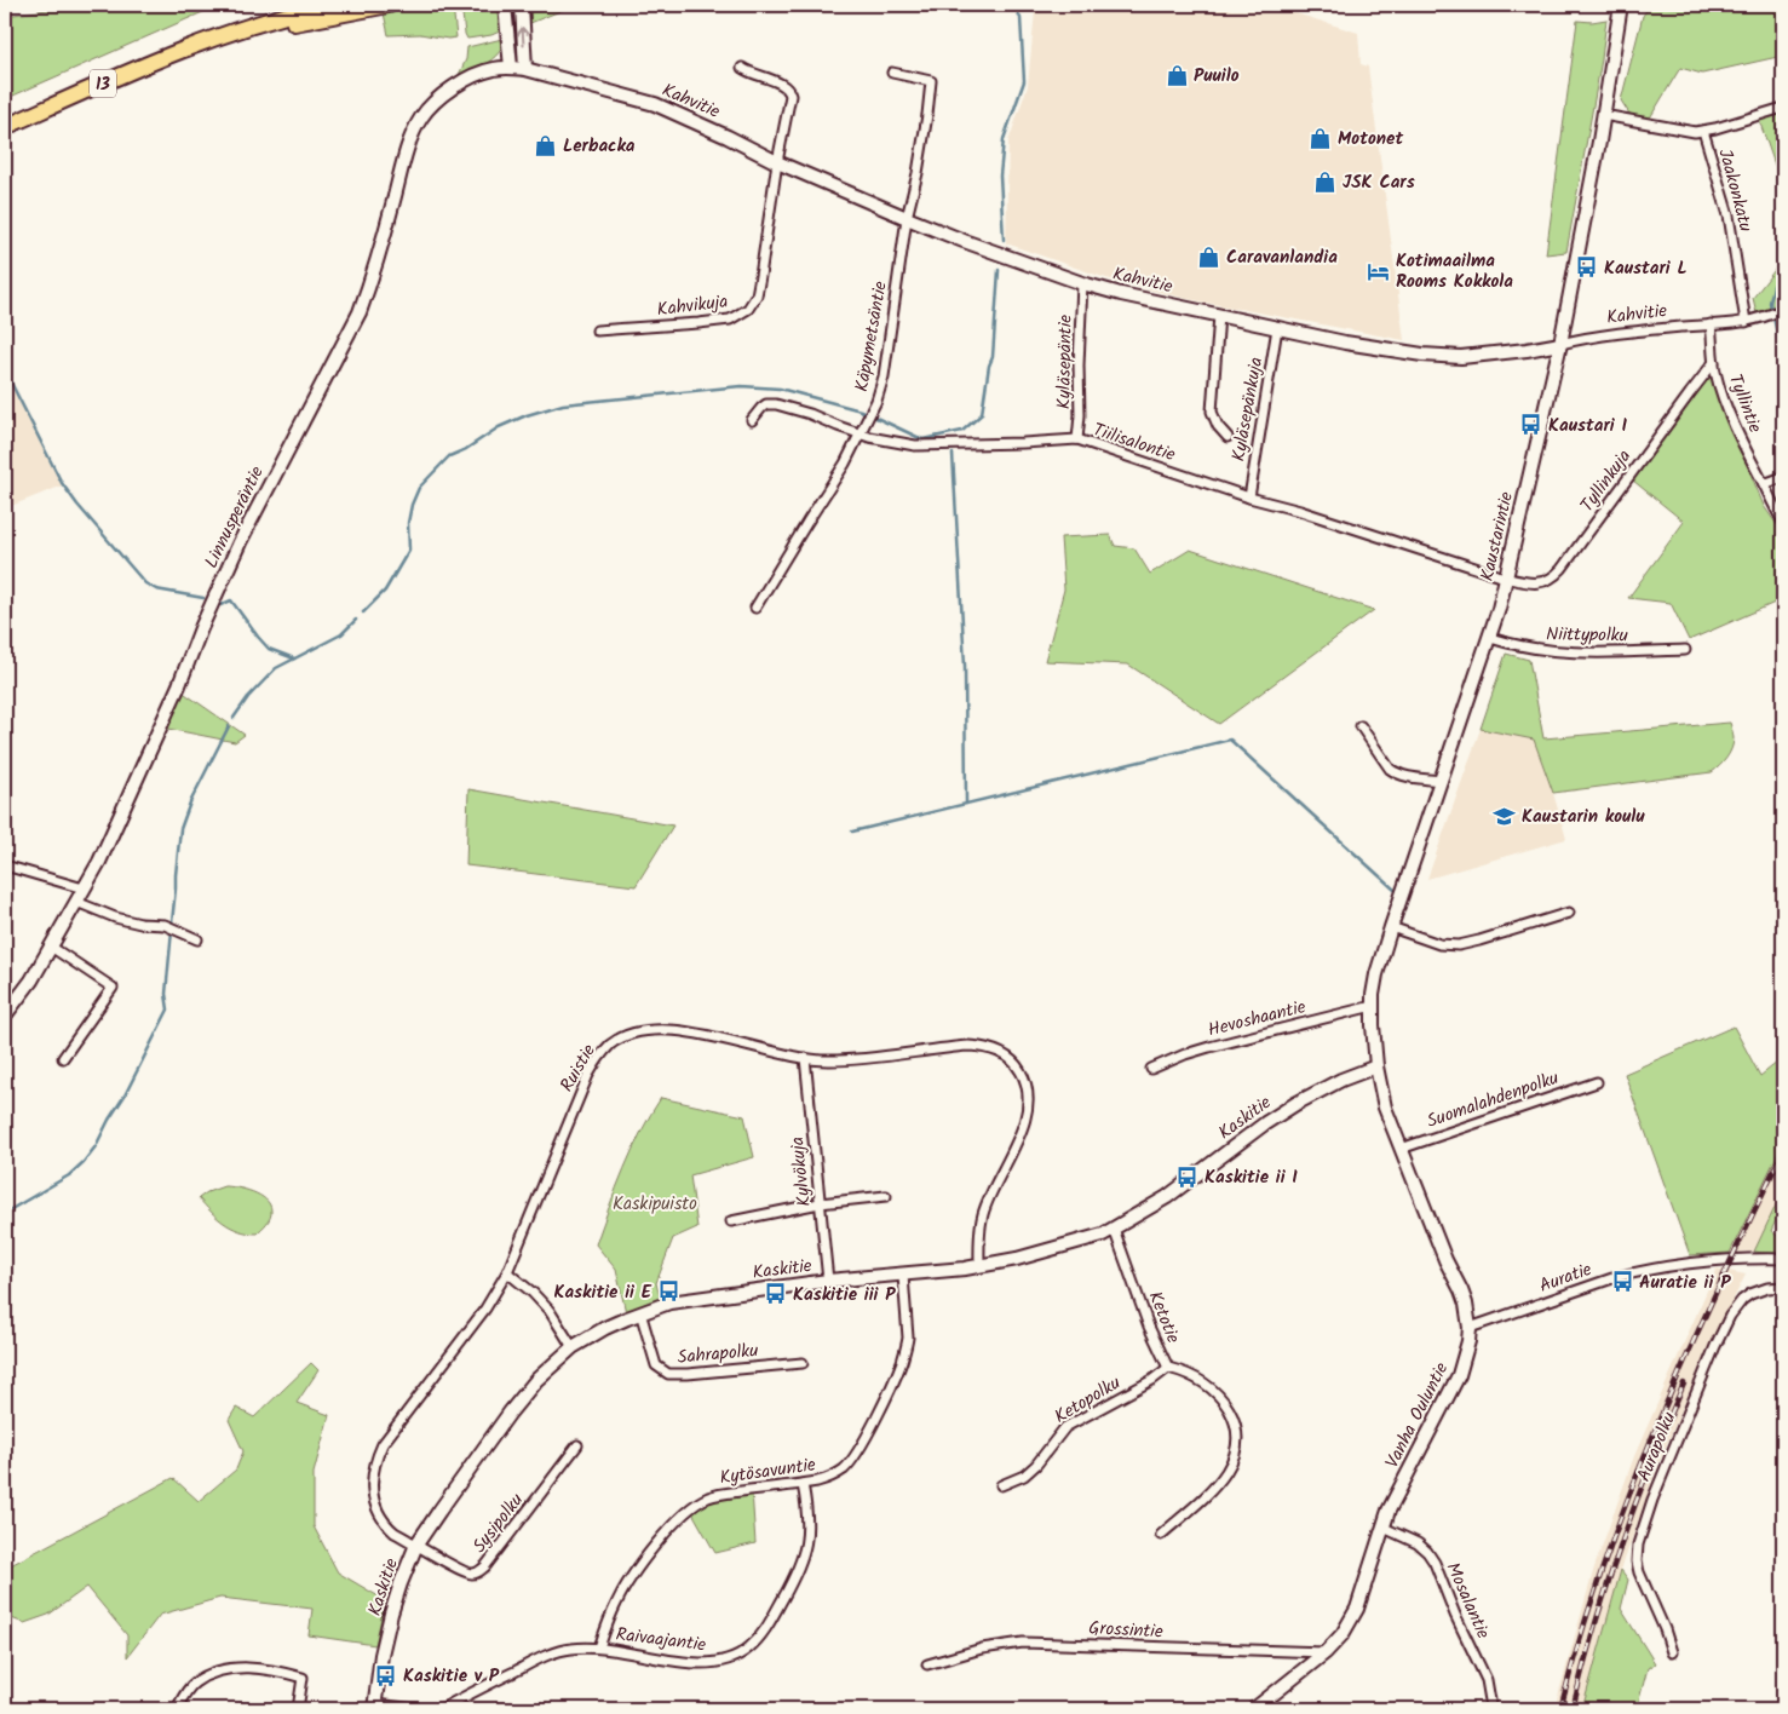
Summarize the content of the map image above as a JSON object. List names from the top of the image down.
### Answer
{
  "streets": {
    "highway": ["13"],
    "street": [
      "Kahvitie",
      "Jaakonkatu",
      "Kahvikuja",
      "Käpymetsäntie",
      "Kyläsepäntie",
      "Tyllintie",
      "Kyläsepänkuja",
      "Tiilisalontie",
      "Tyllinkuja",
      "Linnusperäntie",
      "Kaustarintie",
      "Niittypolku",
      "Hevoshaantie",
      "Ruistie",
      "Suomalahdenpolku",
      "Kaskitie",
      "Kylvökuja",
      "Auratie",
      "Ketotie",
      "Sahrapolku",
      "Ketopolku",
      "Vanha Ouluntie",
      "Aurapolku",
      "Kytösavuntie",
      "Sysipolku",
      "Mosalantie",
      "Grossintie",
      "Raivaajantie"
    ]
  },
  "crossings": [
    ["Kahvitie", "Jaakonkatu"],
    ["Kahvitie", "Kahvikuja"],
    ["Kahvitie", "Käpymetsäntie"],
    ["Kahvitie", "Kyläsepäntie"],
    ["Kahvitie", "Tyllintie"],
    ["Kahvitie", "Kyläsepänkuja"],
    ["Kahvitie", "Linnusperäntie"],
    ["Kahvitie", "Kaustarintie"],
    ["Jaakonkatu", "Kaustarintie"],
    ["Käpymetsäntie", "Tiilisalontie"],
    ["Kyläsepäntie", "Tiilisalontie"],
    ["Tyllintie", "Tyllinkuja"],
    ["Kyläsepänkuja", "Tiilisalontie"],
    ["Tiilisalontie", "Tyllinkuja"],
    ["Tiilisalontie", "Kaustarintie"],
    ["Tyllinkuja", "Kaustarintie"],
    ["Kaustarintie", "Niittypolku"],
    ["Kaustarintie", "Hevoshaantie"],
    ["Kaustarintie", "Kaskitie"],
    ["Kaustarintie", "Vanha Ouluntie"],
    ["Ruistie", "Kaskitie"],
    ["Ruistie", "Kylvökuja"],
    ["Ruistie", "Sysipolku"],
    ["Suomalahdenpolku", "Vanha Ouluntie"],
    ["Kaskitie", "Kylvökuja"],
    ["Kaskitie", "Ketotie"],
    ["Kaskitie", "Sahrapolku"],
    ["Kaskitie", "Vanha Ouluntie"],
    ["Kaskitie", "Kytösavuntie"],
    ["Kaskitie", "Sysipolku"],
    ["Auratie", "Vanha Ouluntie"],
    ["Ketotie", "Ketopolku"],
    ["Vanha Ouluntie", "Mosalantie"],
    ["Vanha Ouluntie", "Grossintie"],
    ["Kytösavuntie", "Raivaajantie"]
  ],
  "parks": ["Kaskipuisto"],
  "places": {
    "shop": [
      "Puuilo",
      "Motonet",
      "Lerbacka",
      "JSK Cars",
      "Caravanlandia"
    ],
    "bus stop": [
      "Kaustari L",
      "Kaustari I",
      "Kaskitie ii I",
      "Auratie ii P",
      "Kaskitie ii E",
      "Kaskitie iii P",
      "Kaskitie v P"
    ],
    "hotel": ["Kotimaailma Rooms Kokkola"],
    "school or university": ["Kaustarin koulu"]
  }
}
